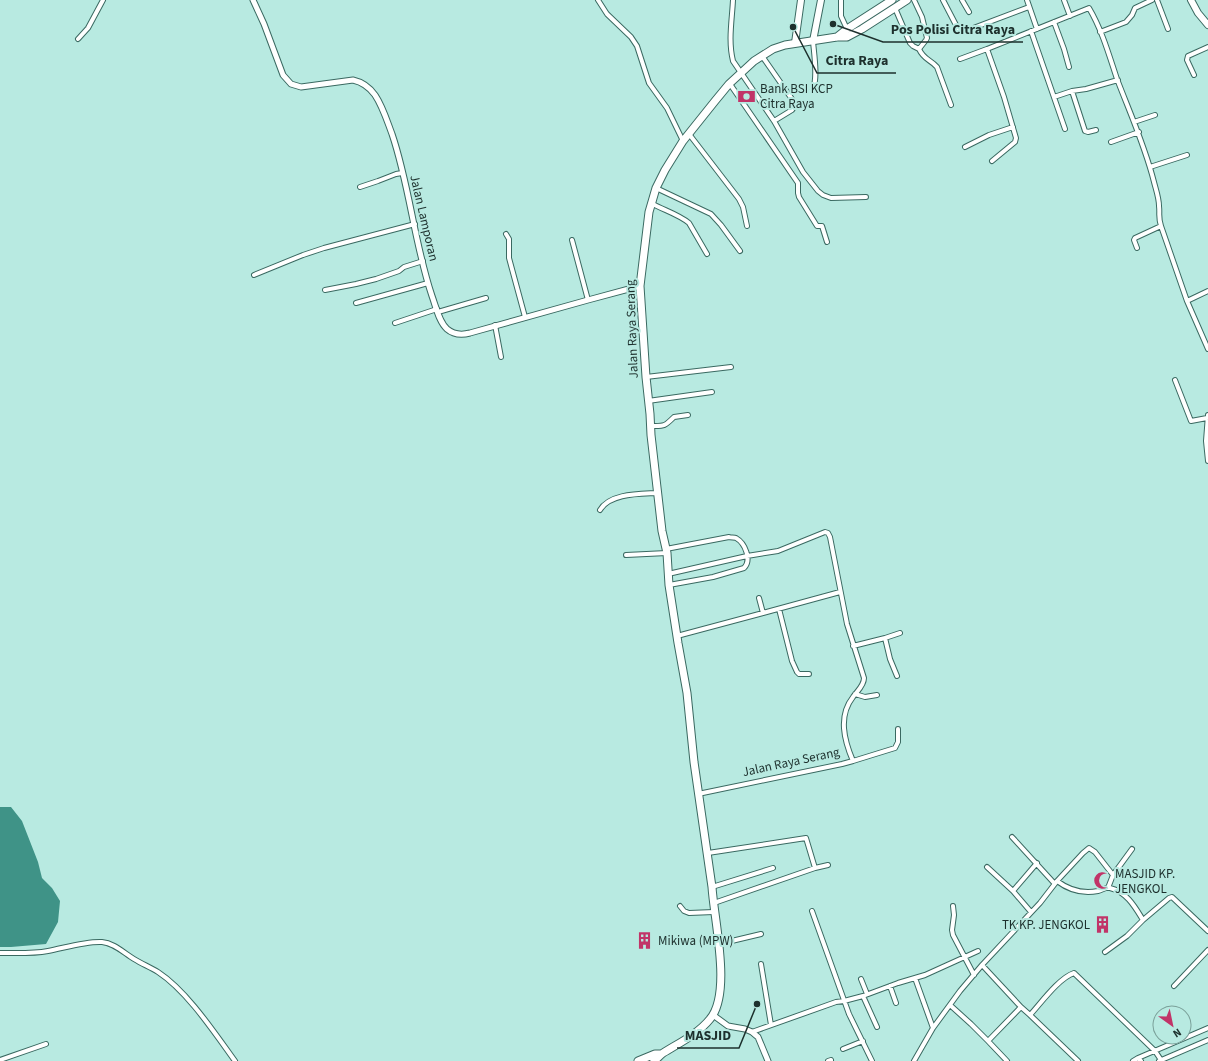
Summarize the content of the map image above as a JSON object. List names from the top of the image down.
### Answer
{
  "streets": {
    "highway": ["Jalan Raya Serang"],
    "street": ["Jalan Lamporan"]
  },
  "crossings": [
    ["Jalan Lamporan", "Jalan Raya Serang"]
  ],
  "places": {
    "other": ["Pos Polisi Citra Raya", "Citra Raya", "MASJID"],
    "bank": ["Bank BSI KCP Citra Raya"],
    "mosque": ["MASJID KP. JENGKOL"],
    "building": ["TK KP. JENGKOL", "Mikiwa (MPW)"]
  },
  "north": "bottom right"
}
